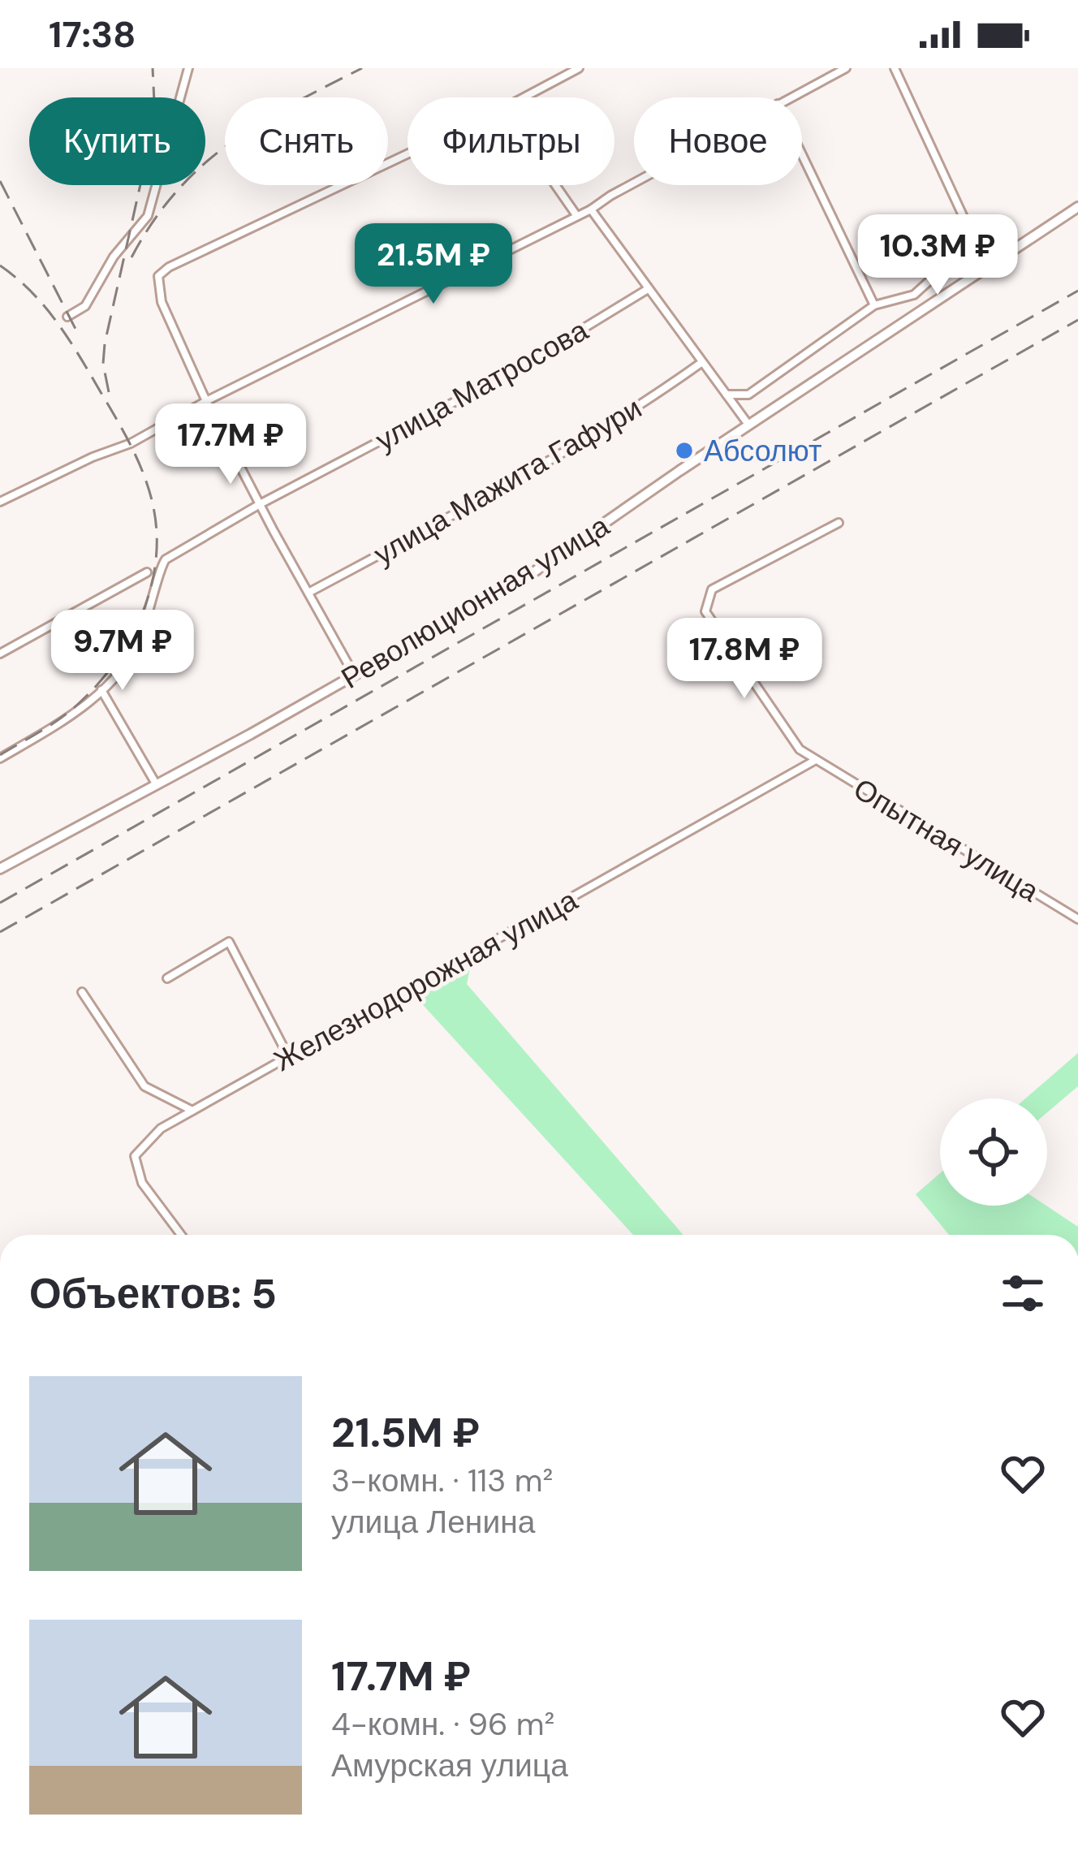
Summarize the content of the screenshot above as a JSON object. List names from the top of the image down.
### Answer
{
  "streets": {
    "main road": ["Революционная улица"],
    "street": [
      "улица Матросова",
      "улица Мажита Гафури",
      "Опытная улица",
      "Железнодорожная улица"
    ]
  },
  "crossings": [
    ["Опытная улица", "Железнодорожная улица"]
  ],
  "places": ["Абсолют"],
  "page": {
    "status": "17:38",
    "chip": [
      "Купить",
      "Снять",
      "Фильтры",
      "Новое"
    ],
    "price": [
      "10.3M ₽",
      "21.5M ₽",
      "17.7M ₽",
      "9.7M ₽",
      "17.8M ₽"
    ],
    "heading": "Объектов: 5",
    "list": [
      {
        "name": "21.5M ₽",
        "note": "3-комн. · 113 m² · улица Ленина"
      },
      {
        "name": "17.7M ₽",
        "note": "4-комн. · 96 m² · Амурская улица"
      }
    ]
  }
}
